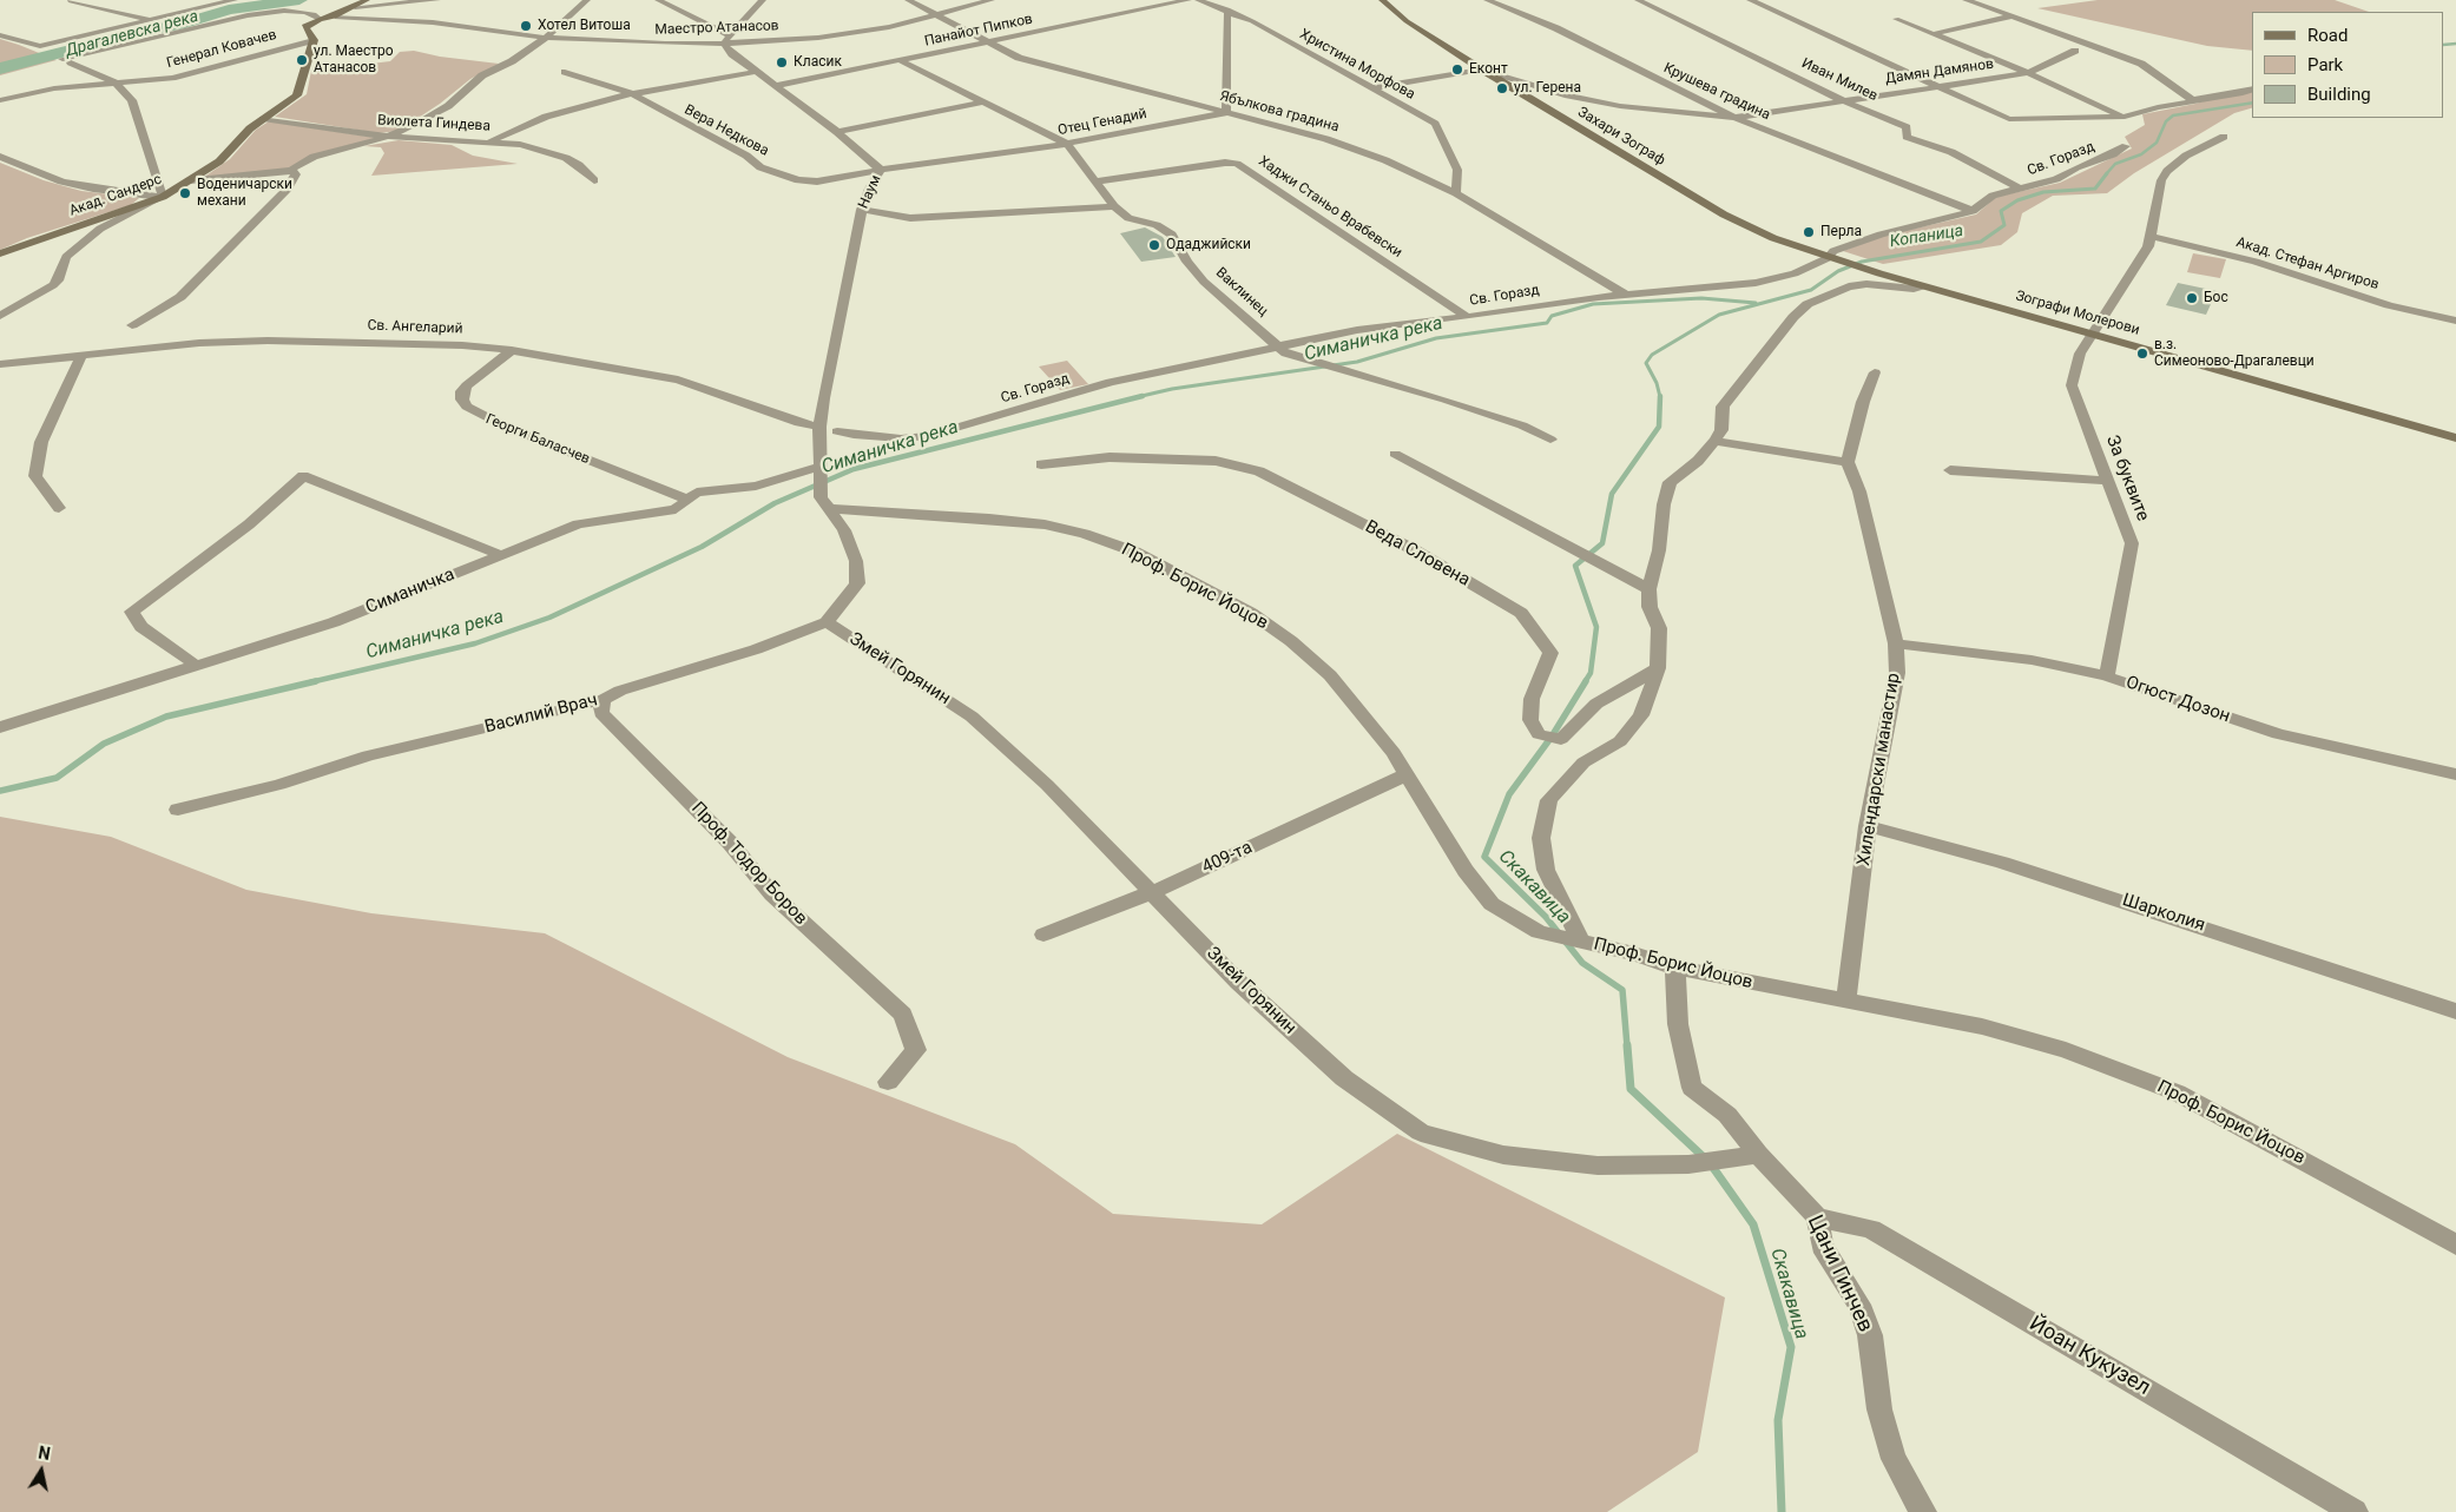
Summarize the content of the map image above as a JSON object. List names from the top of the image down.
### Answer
{
  "streets": {
    "street": [
      "Маестро Атанасов",
      "Панайот Пипков",
      "Генерал Ковачев",
      "Христина Морфова",
      "Дамян Дамянов",
      "Иван Милев",
      "Крушева градина",
      "Ябълкова градина",
      "Отец Генадий",
      "Виолета Гиндева",
      "Вера Недкова",
      "Захари Зограф",
      "Св. Горазд",
      "Наум",
      "Акад. Сандерс",
      "Хаджи Станьо Врабевски",
      "Акад. Стефан Аргиров",
      "Ваклинец",
      "Зографи Молерови",
      "Св. Ангеларий",
      "Георги Баласчев",
      "За буквите",
      "Веда Словена",
      "Проф. Борис Йоцов",
      "Симаничка",
      "Змей Горянин",
      "Огюст Дозон",
      "Василий Врач",
      "Хилендарски манастир",
      "409-та",
      "Проф. Тодор Боров",
      "Шарколия",
      "Цани Гинчев",
      "Йоан Кукузел"
    ]
  },
  "crossings": [
    ["Маестро Атанасов", "Генерал Ковачев"],
    ["Маестро Атанасов", "Ябълкова градина"],
    ["Маестро Атанасов", "Наум"],
    ["Панайот Пипков", "Ябълкова градина"],
    ["Панайот Пипков", "Наум"],
    ["Панайот Пипков", "Ваклинец"],
    ["Генерал Ковачев", "Акад. Сандерс"],
    ["Христина Морфова", "Ябълкова градина"],
    ["Дамян Дамянов", "Иван Милев"],
    ["Дамян Дамянов", "Крушева градина"],
    ["Иван Милев", "Св. Горазд"],
    ["Крушева градина", "Св. Горазд"],
    ["Ябълкова градина", "Отец Генадий"],
    ["Ябълкова градина", "Св. Горазд"],
    ["Отец Генадий", "Вера Недкова"],
    ["Отец Генадий", "Наум"],
    ["Отец Генадий", "Ваклинец"],
    ["Виолета Гиндева", "Акад. Сандерс"],
    ["Вера Недкова", "Наум"],
    ["Захари Зограф", "Св. Горазд"],
    ["Захари Зограф", "Зографи Молерови"],
    ["Св. Горазд", "Хаджи Станьо Врабевски"],
    ["Св. Горазд", "Ваклинец"],
    ["Св. Горазд", "Зографи Молерови"],
    ["Наум", "Св. Ангеларий"],
    ["Наум", "Проф. Борис Йоцов"],
    ["Наум", "Симаничка"],
    ["Хаджи Станьо Врабевски", "Ваклинец"],
    ["Акад. Стефан Аргиров", "За буквите"],
    ["Зографи Молерови", "За буквите"],
    ["Св. Ангеларий", "Георги Баласчев"],
    ["Георги Баласчев", "Симаничка"],
    ["За буквите", "Огюст Дозон"],
    ["Проф. Борис Йоцов", "Хилендарски манастир"],
    ["Проф. Борис Йоцов", "409-та"],
    ["Проф. Борис Йоцов", "Цани Гинчев"],
    ["Змей Горянин", "Василий Врач"],
    ["Змей Горянин", "409-та"],
    ["Змей Горянин", "Цани Гинчев"],
    ["Огюст Дозон", "Хилендарски манастир"],
    ["Василий Врач", "Проф. Тодор Боров"],
    ["Хилендарски манастир", "Шарколия"],
    ["Цани Гинчев", "Йоан Кукузел"]
  ],
  "water": [
    "Драгалевска река",
    "Копаница",
    "Симаничка река",
    "Скакавица"
  ],
  "places": [
    "Хотел Витоша",
    "ул. Маестро Атанасов",
    "Класик",
    "Еконт",
    "ул. Герена",
    "Воденичарски механи",
    "Перла",
    "Одаджийски",
    "Бос",
    "в.з. Симеоново-Драгалевци"
  ],
  "legend": ["Road", "Park", "Building"],
  "north": "top"
}
